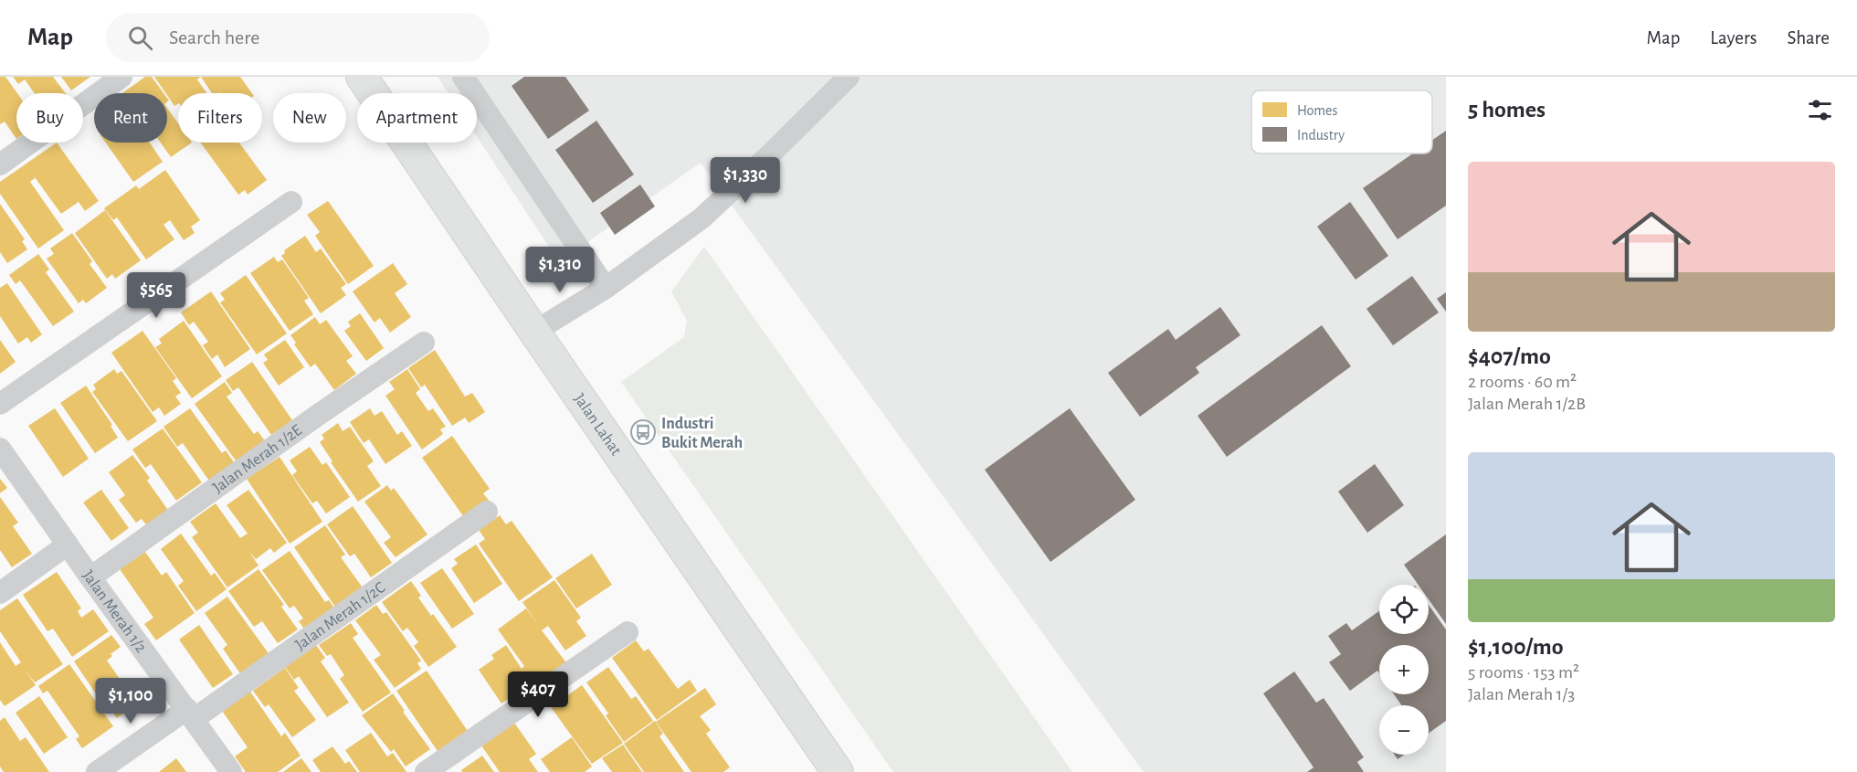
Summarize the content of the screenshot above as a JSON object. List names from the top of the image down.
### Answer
{
  "streets": {
    "main road": ["Jalan Lahat"],
    "street": ["Jalan Merah 1/2E", "Jalan Merah 1/2", "Jalan Merah 1/2C"]
  },
  "crossings": [
    ["Jalan Merah 1/2E", "Jalan Merah 1/2"],
    ["Jalan Merah 1/2", "Jalan Merah 1/2C"]
  ],
  "places": {
    "bus stop": ["Industri Bukit Merah"]
  },
  "legend": ["Homes", "Industry"],
  "page": {
    "header": "Map",
    "search": "Search here",
    "nav": ["Map", "Layers", "Share"],
    "heading": "5 homes",
    "chip": [
      "Buy",
      "Rent",
      "Filters",
      "New",
      "Apartment"
    ],
    "list": [
      {
        "name": "$407/mo",
        "note": "2 rooms · 60 m² · Jalan Merah 1/2B"
      },
      {
        "name": "$1,100/mo",
        "note": "5 rooms · 153 m² · Jalan Merah 1/3"
      }
    ],
    "price": [
      "$1,330",
      "$1,310",
      "$565",
      "$407",
      "$1,100"
    ],
    "map_buttons": ["+", "−"]
  }
}
